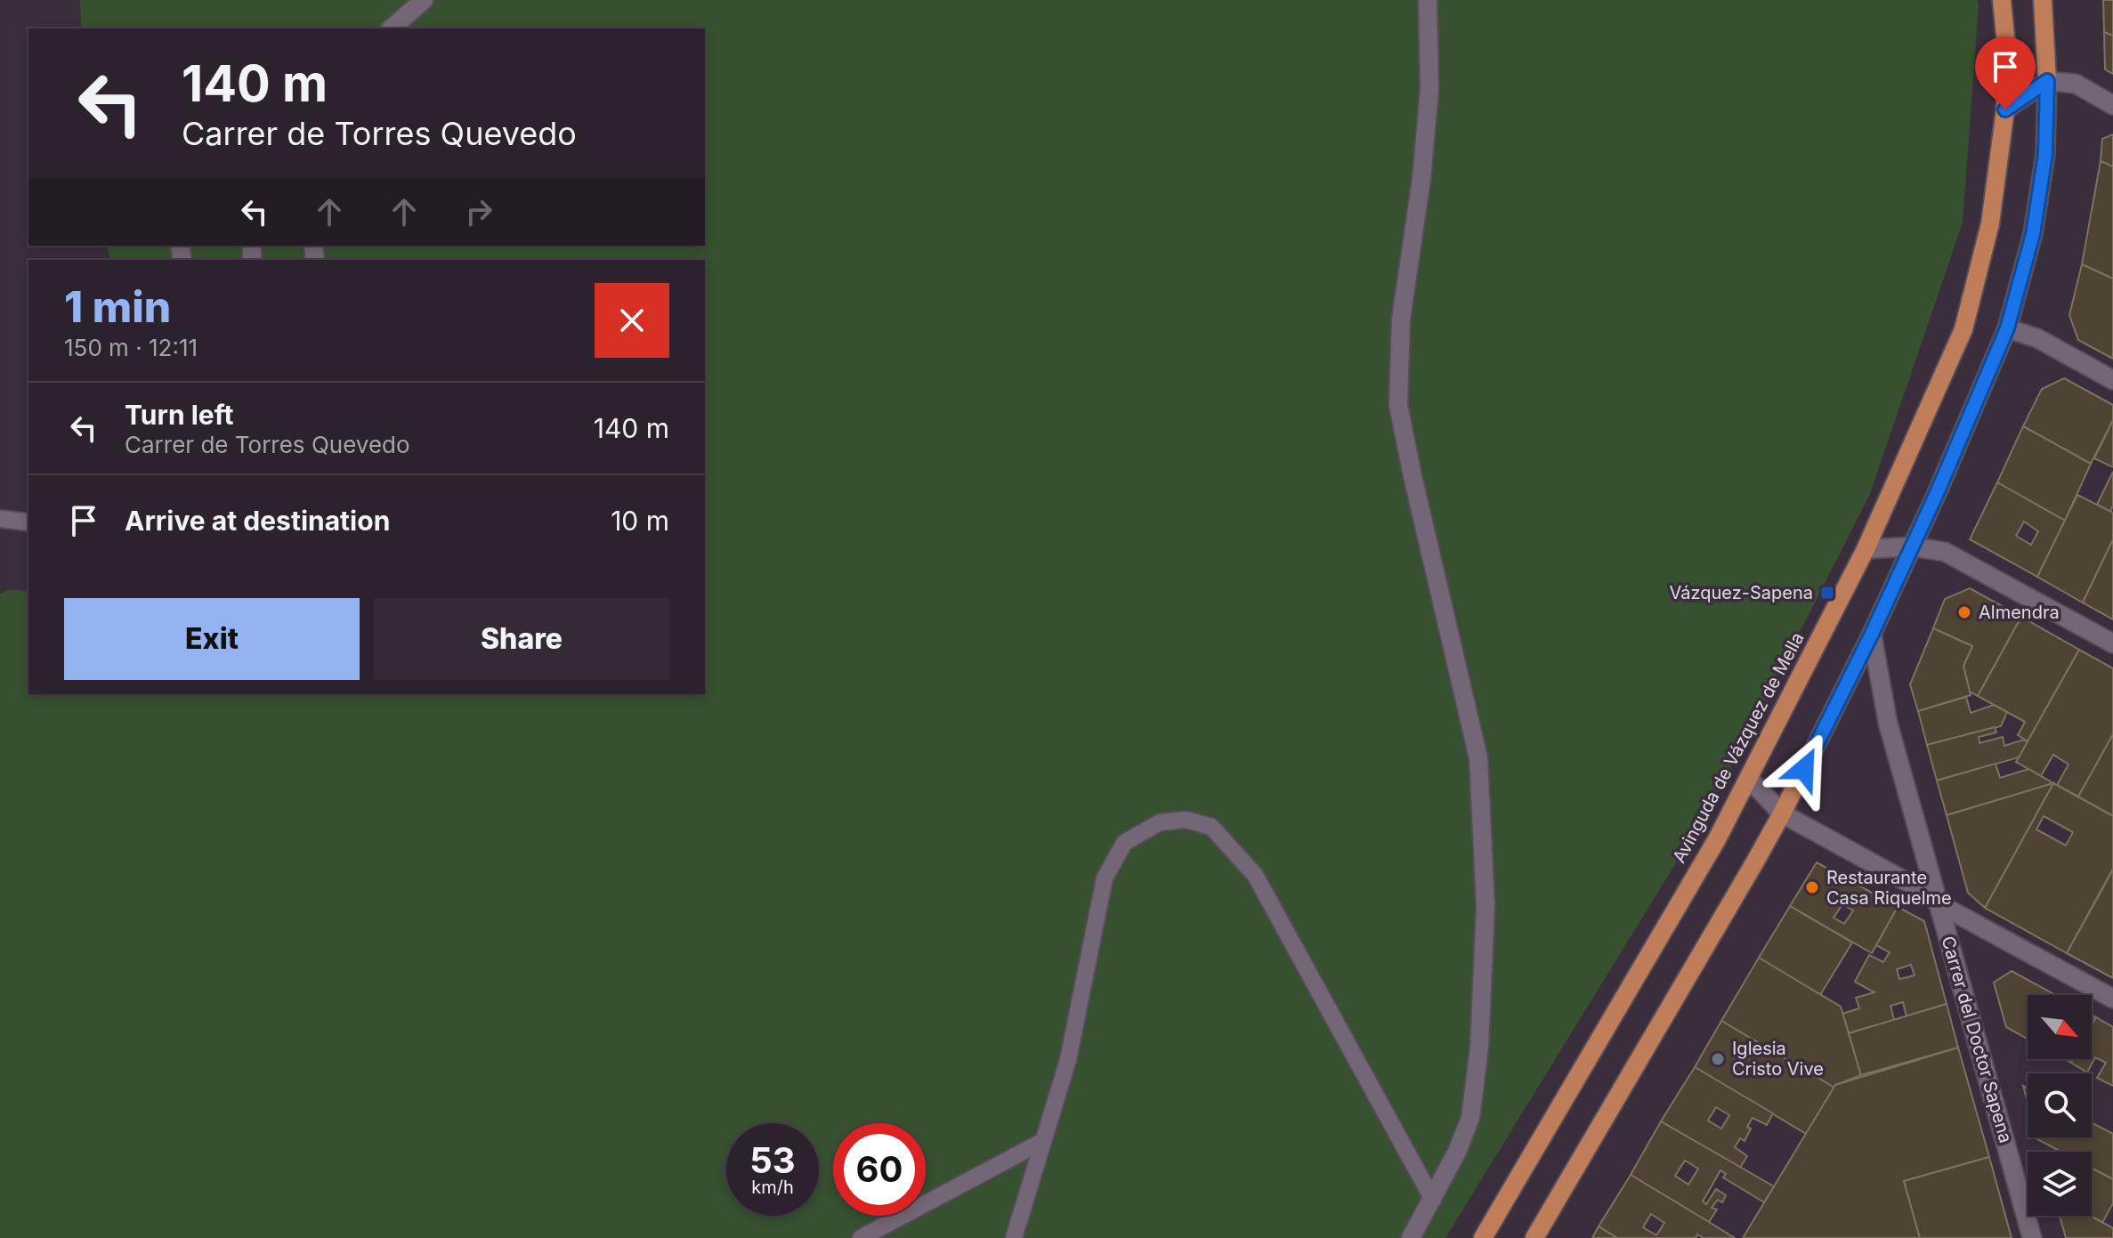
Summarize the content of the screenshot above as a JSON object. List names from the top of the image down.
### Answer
{
  "streets": {
    "main road": ["Avinguda de Vázquez de Mella"],
    "street": ["Carrer del Doctor Sapena"]
  },
  "places": {
    "transit": ["Vázquez-Sapena"],
    "other": ["Almendra", "Restaurante Casa Riquelme", "Iglesia Cristo Vive"]
  },
  "north": "bottom right",
  "page": {
    "turn": ["140 m", "Carrer de Torres Quevedo"],
    "heading": ["1 min", "150 m · 12:11"],
    "list": [
      {
        "name": "Turn left",
        "note": "Carrer de Torres Quevedo",
        "value": "140 m"
      },
      {
        "name": "Arrive at destination",
        "value": "10 m"
      }
    ],
    "buttons": ["Exit", "Share"],
    "speed": "53 km/h",
    "limit": "60"
  }
}
